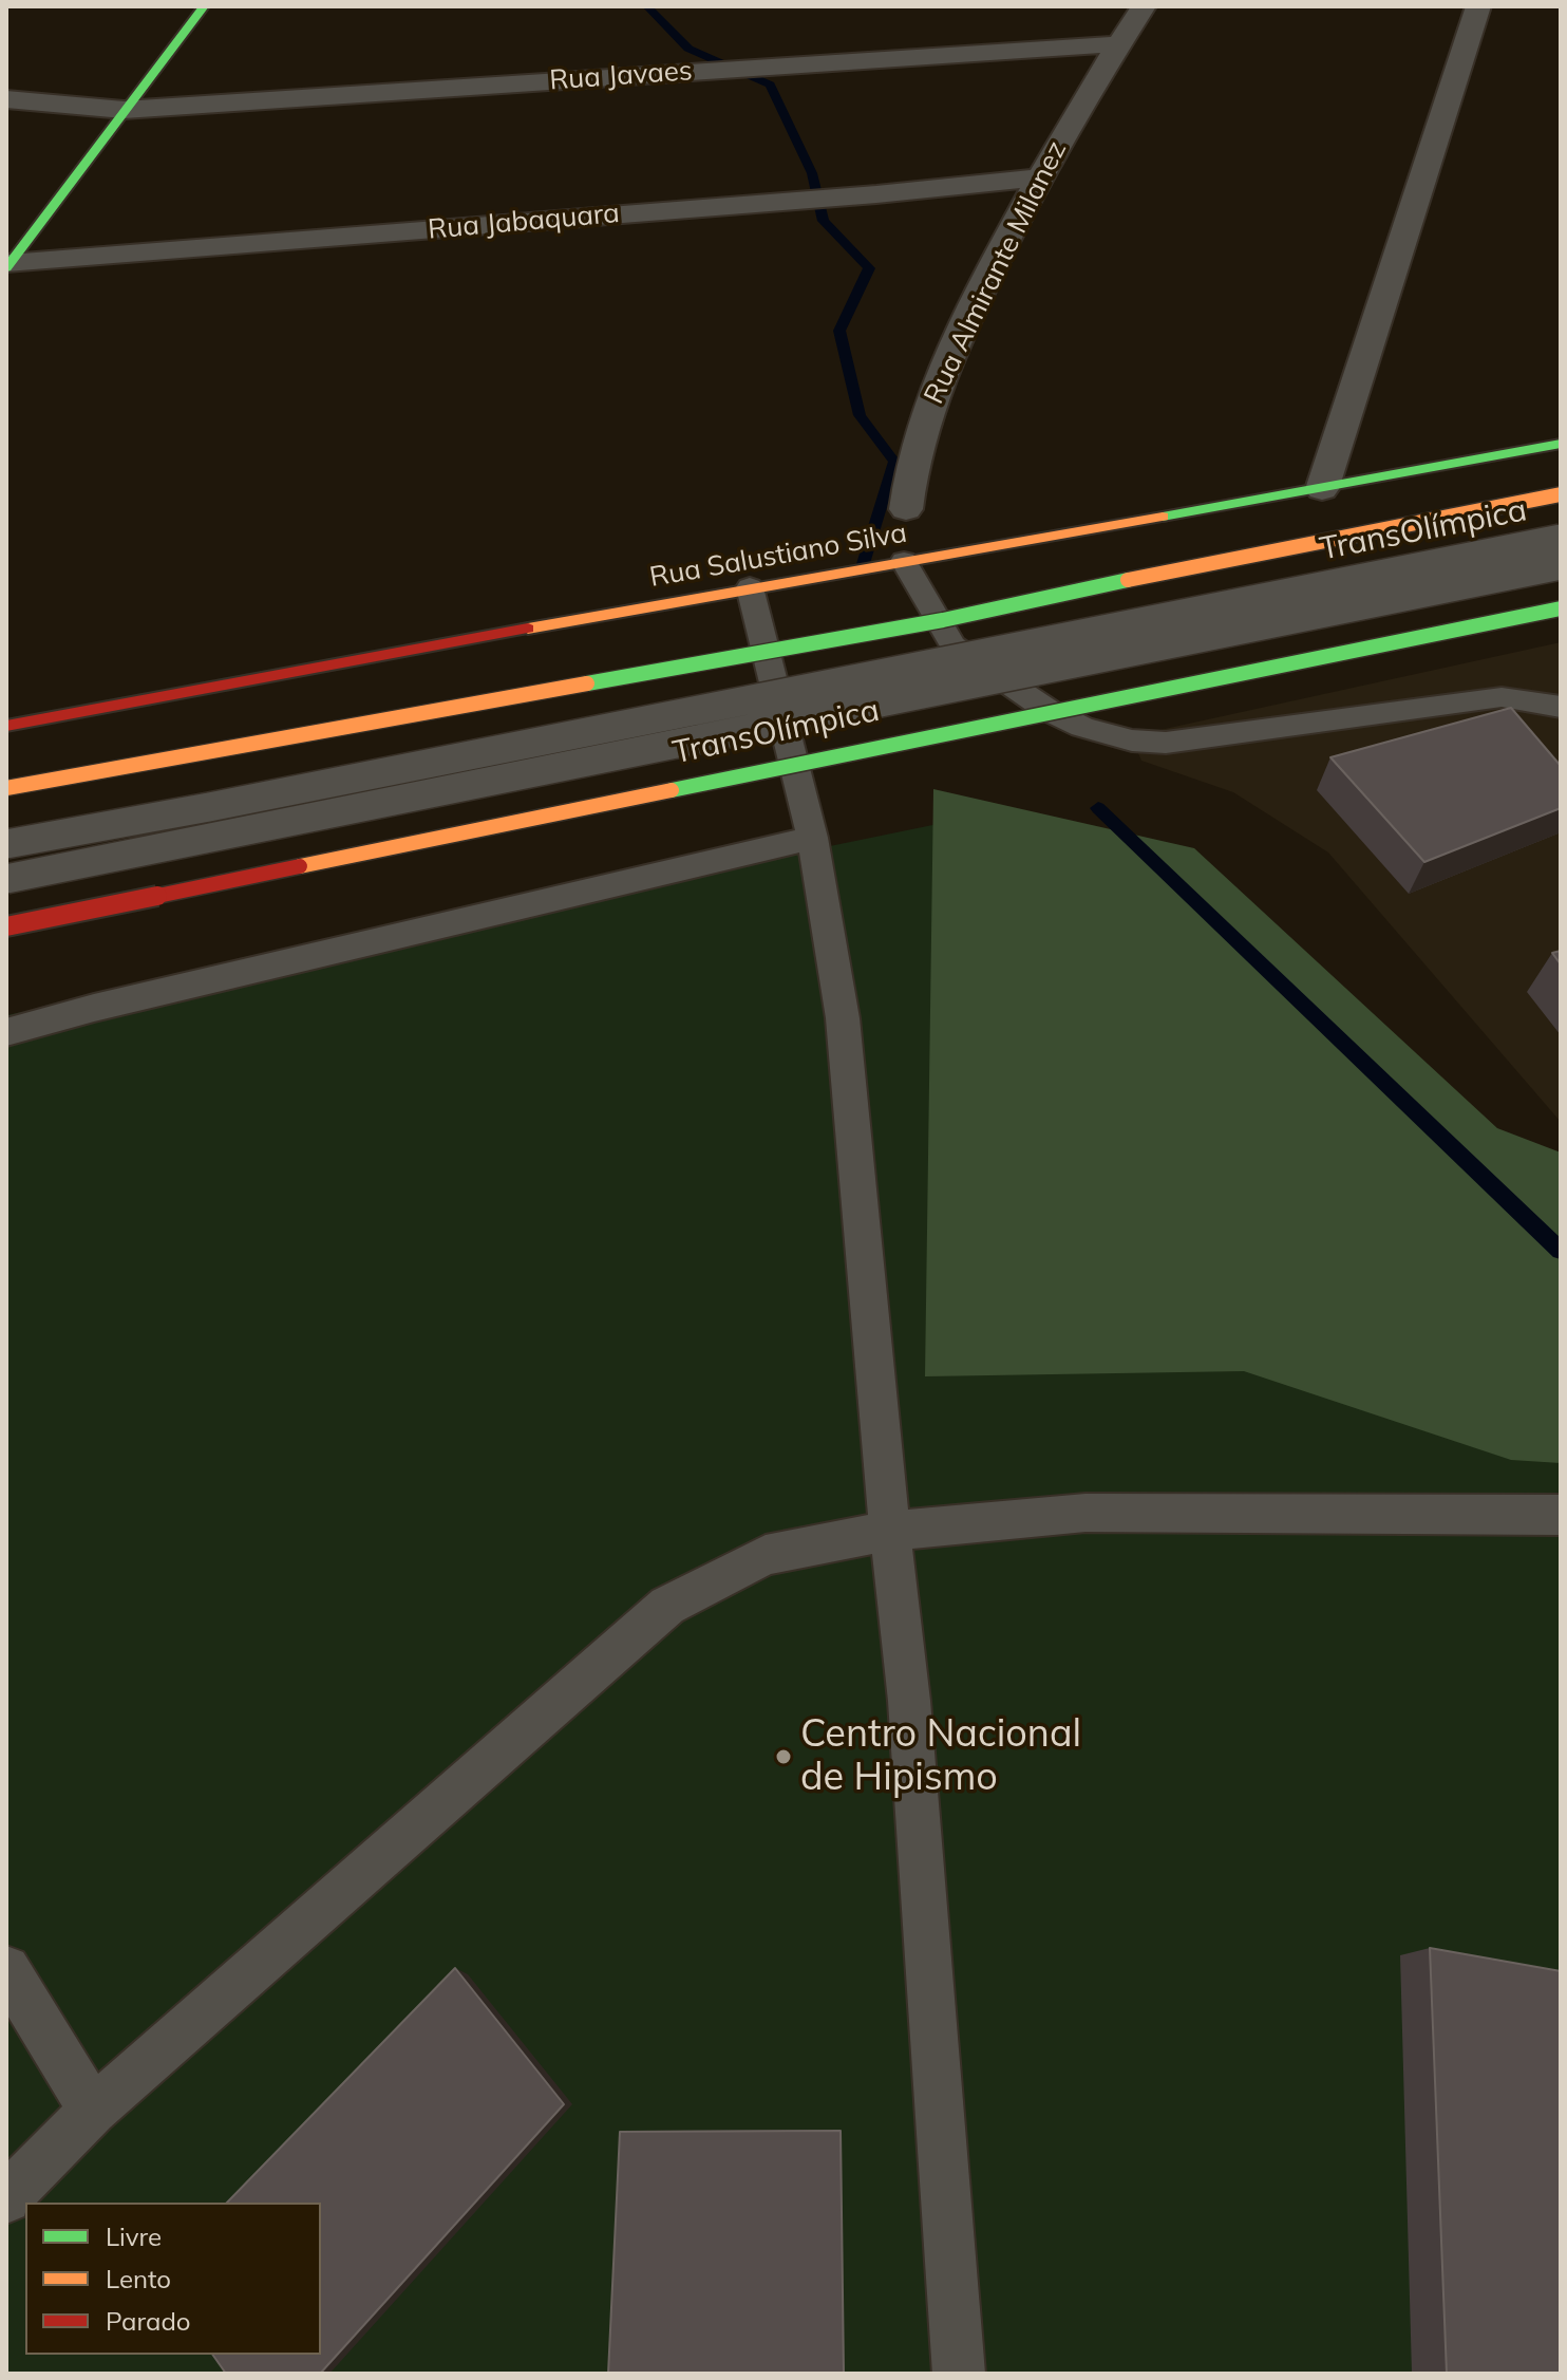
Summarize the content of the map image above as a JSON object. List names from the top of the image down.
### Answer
{
  "streets": {
    "main road": ["TransOlímpica", "Rua Salustiano Silva"],
    "street": ["Rua Javaes", "Rua Jabaquara", "Rua Almirante Milanez"]
  },
  "crossings": [
    ["Rua Javaes", "Rua Almirante Milanez"],
    ["Rua Jabaquara", "Rua Almirante Milanez"]
  ],
  "places": ["Centro Nacional de Hipismo"],
  "legend": ["Livre", "Lento", "Parado"]
}
